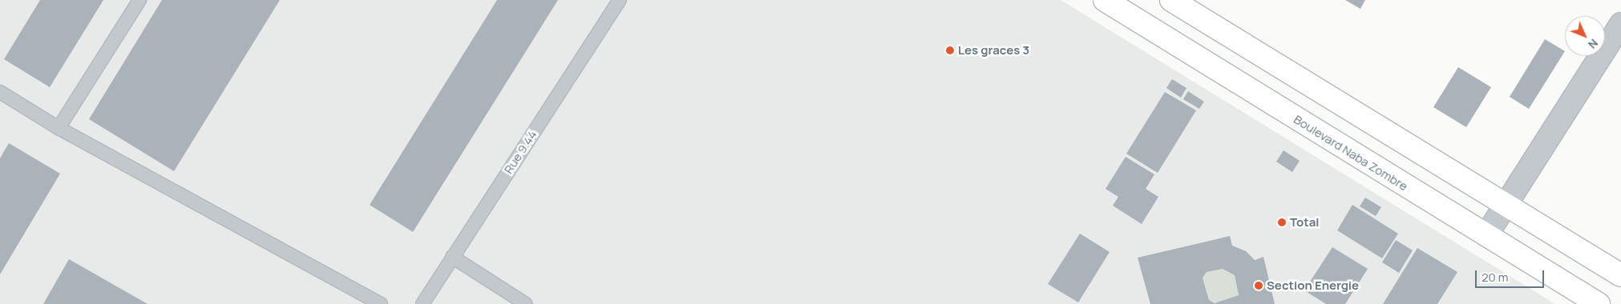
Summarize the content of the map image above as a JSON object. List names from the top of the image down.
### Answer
{
  "streets": {
    "main road": ["Boulevard Naba Zombre"],
    "lane": ["Rue 9.44"]
  },
  "places": ["Les graces 3", "Total", "Section Energie"],
  "scale_bar": "20 m",
  "north": "bottom right"
}
